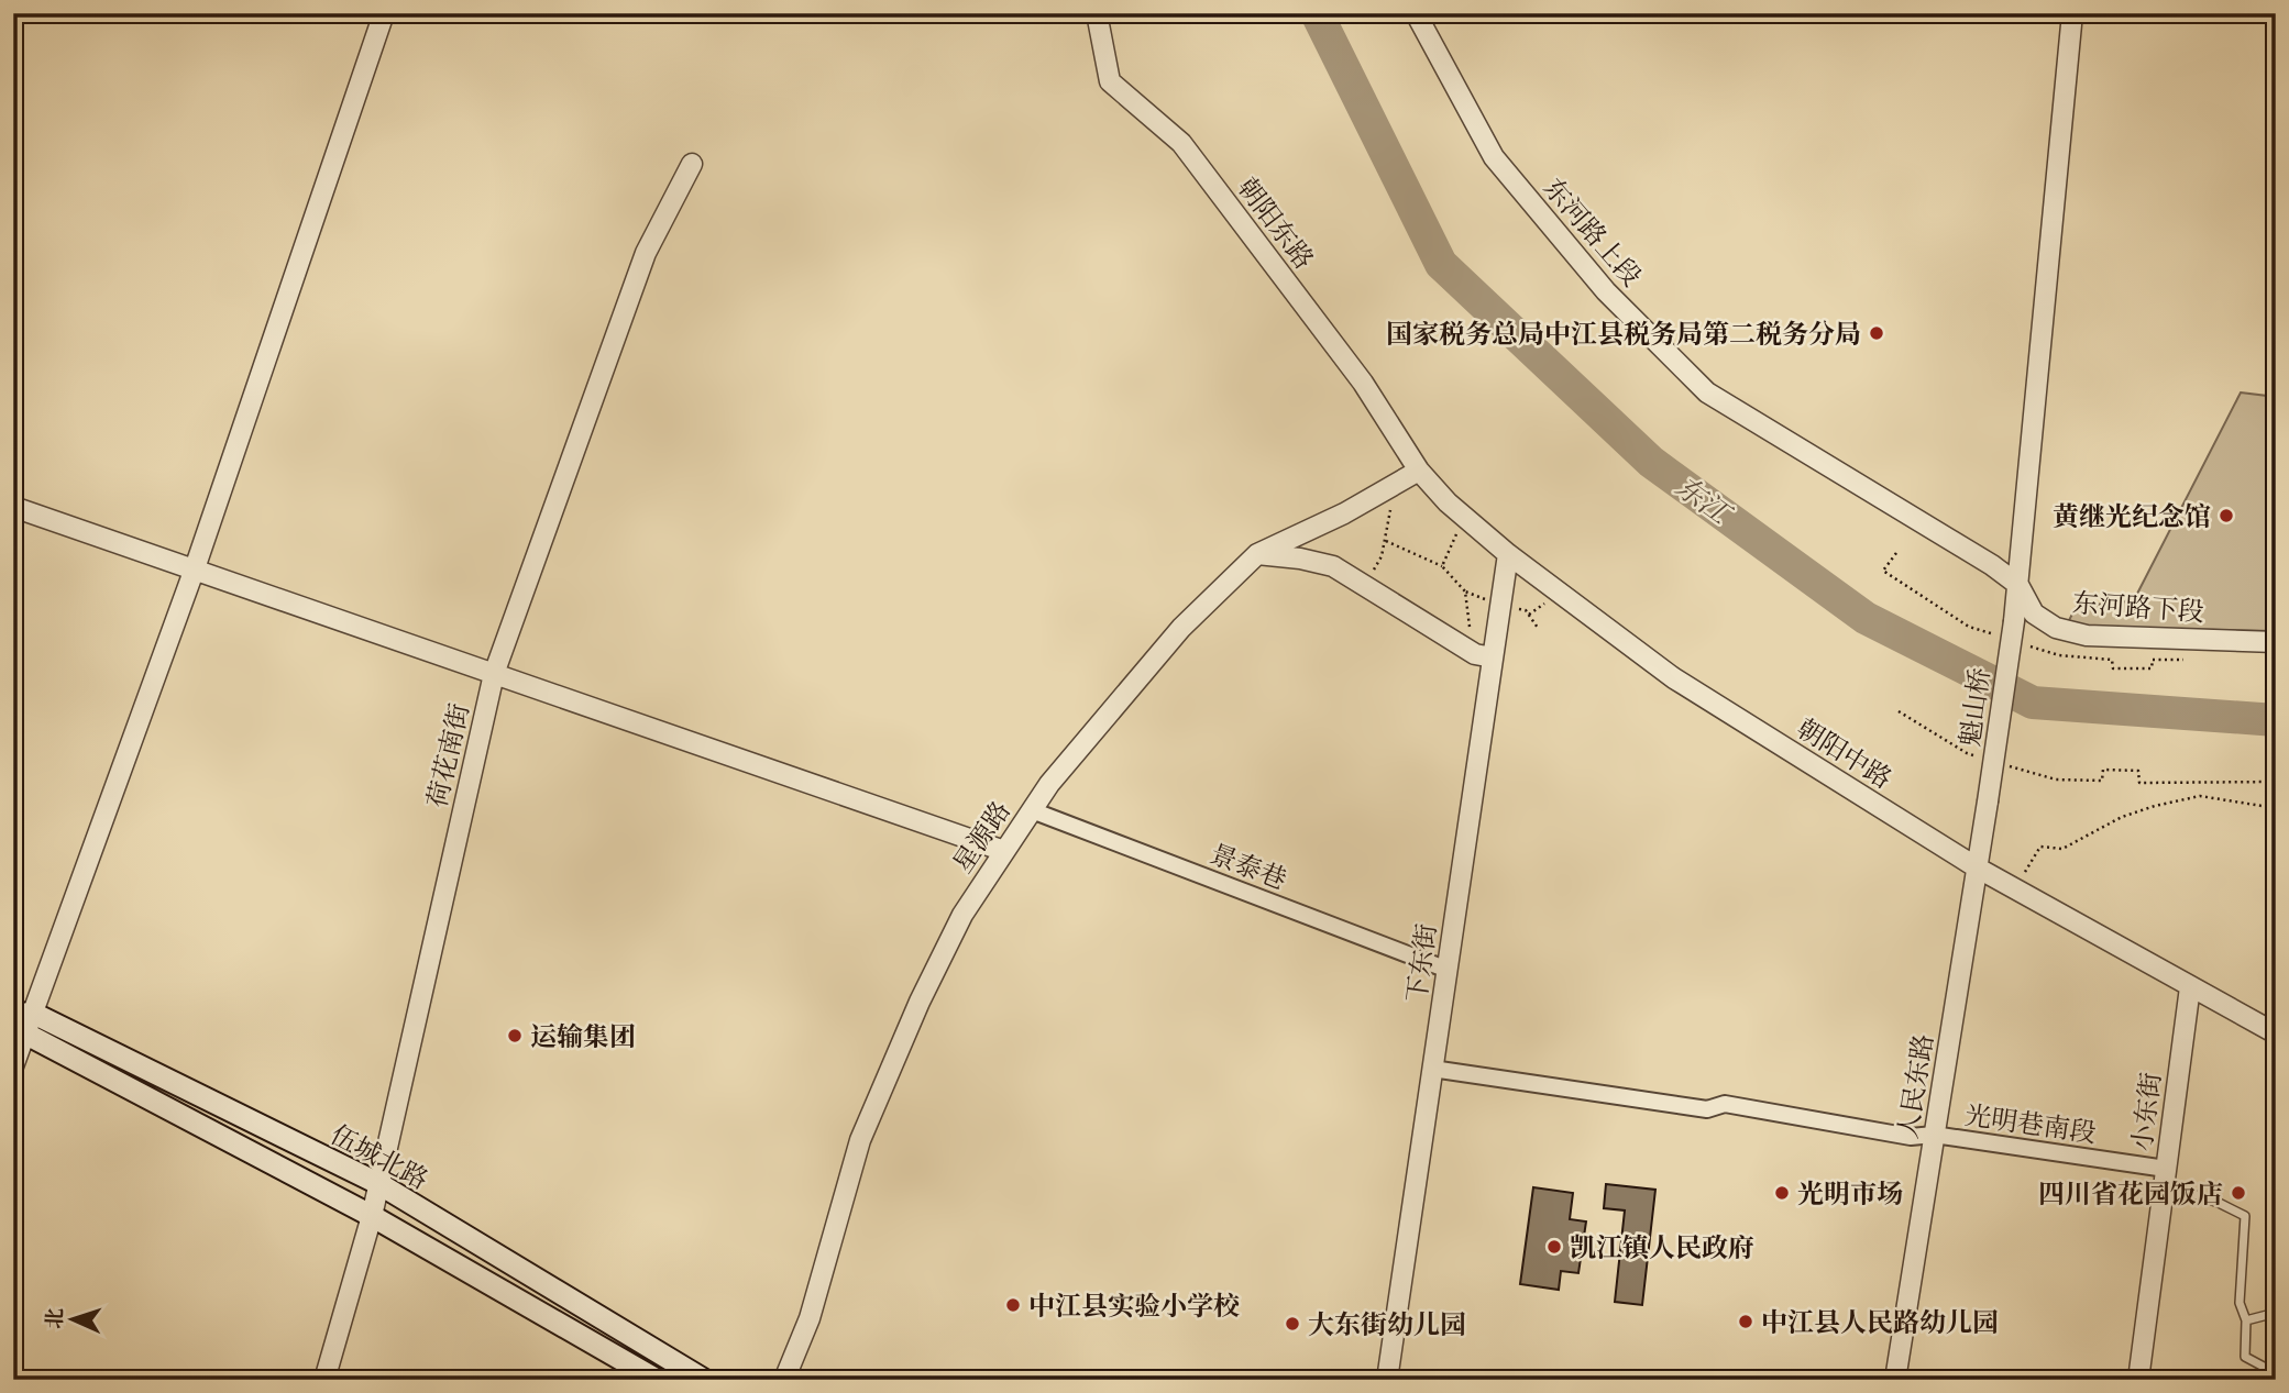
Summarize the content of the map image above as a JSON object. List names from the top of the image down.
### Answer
{
  "streets": {
    "main road": ["伍城北路"],
    "street": [
      "朝阳东路",
      "东河路上段",
      "东河路下段",
      "魁山桥",
      "朝阳中路",
      "荷花南街",
      "星源路",
      "景泰巷",
      "下东街",
      "人民东路",
      "小东街",
      "光明巷南段"
    ]
  },
  "crossings": [
    ["朝阳东路", "朝阳中路"],
    ["朝阳东路", "星源路"],
    ["东河路上段", "东河路下段"],
    ["东河路上段", "魁山桥"],
    ["东河路下段", "魁山桥"],
    ["魁山桥", "人民东路"],
    ["朝阳中路", "星源路"],
    ["朝阳中路", "下东街"],
    ["朝阳中路", "人民东路"],
    ["朝阳中路", "小东街"],
    ["荷花南街", "伍城北路"],
    ["星源路", "景泰巷"],
    ["景泰巷", "下东街"],
    ["下东街", "光明巷南段"],
    ["人民东路", "光明巷南段"],
    ["小东街", "光明巷南段"]
  ],
  "water": ["东江"],
  "places": [
    "国家税务总局中江县税务局第二税务分局",
    "黄继光纪念馆",
    "运输集团",
    "光明市场",
    "四川省花园饭店",
    "凯江镇人民政府",
    "中江县实验小学校",
    "中江县人民路幼儿园",
    "大东街幼儿园"
  ],
  "north": "left"
}
